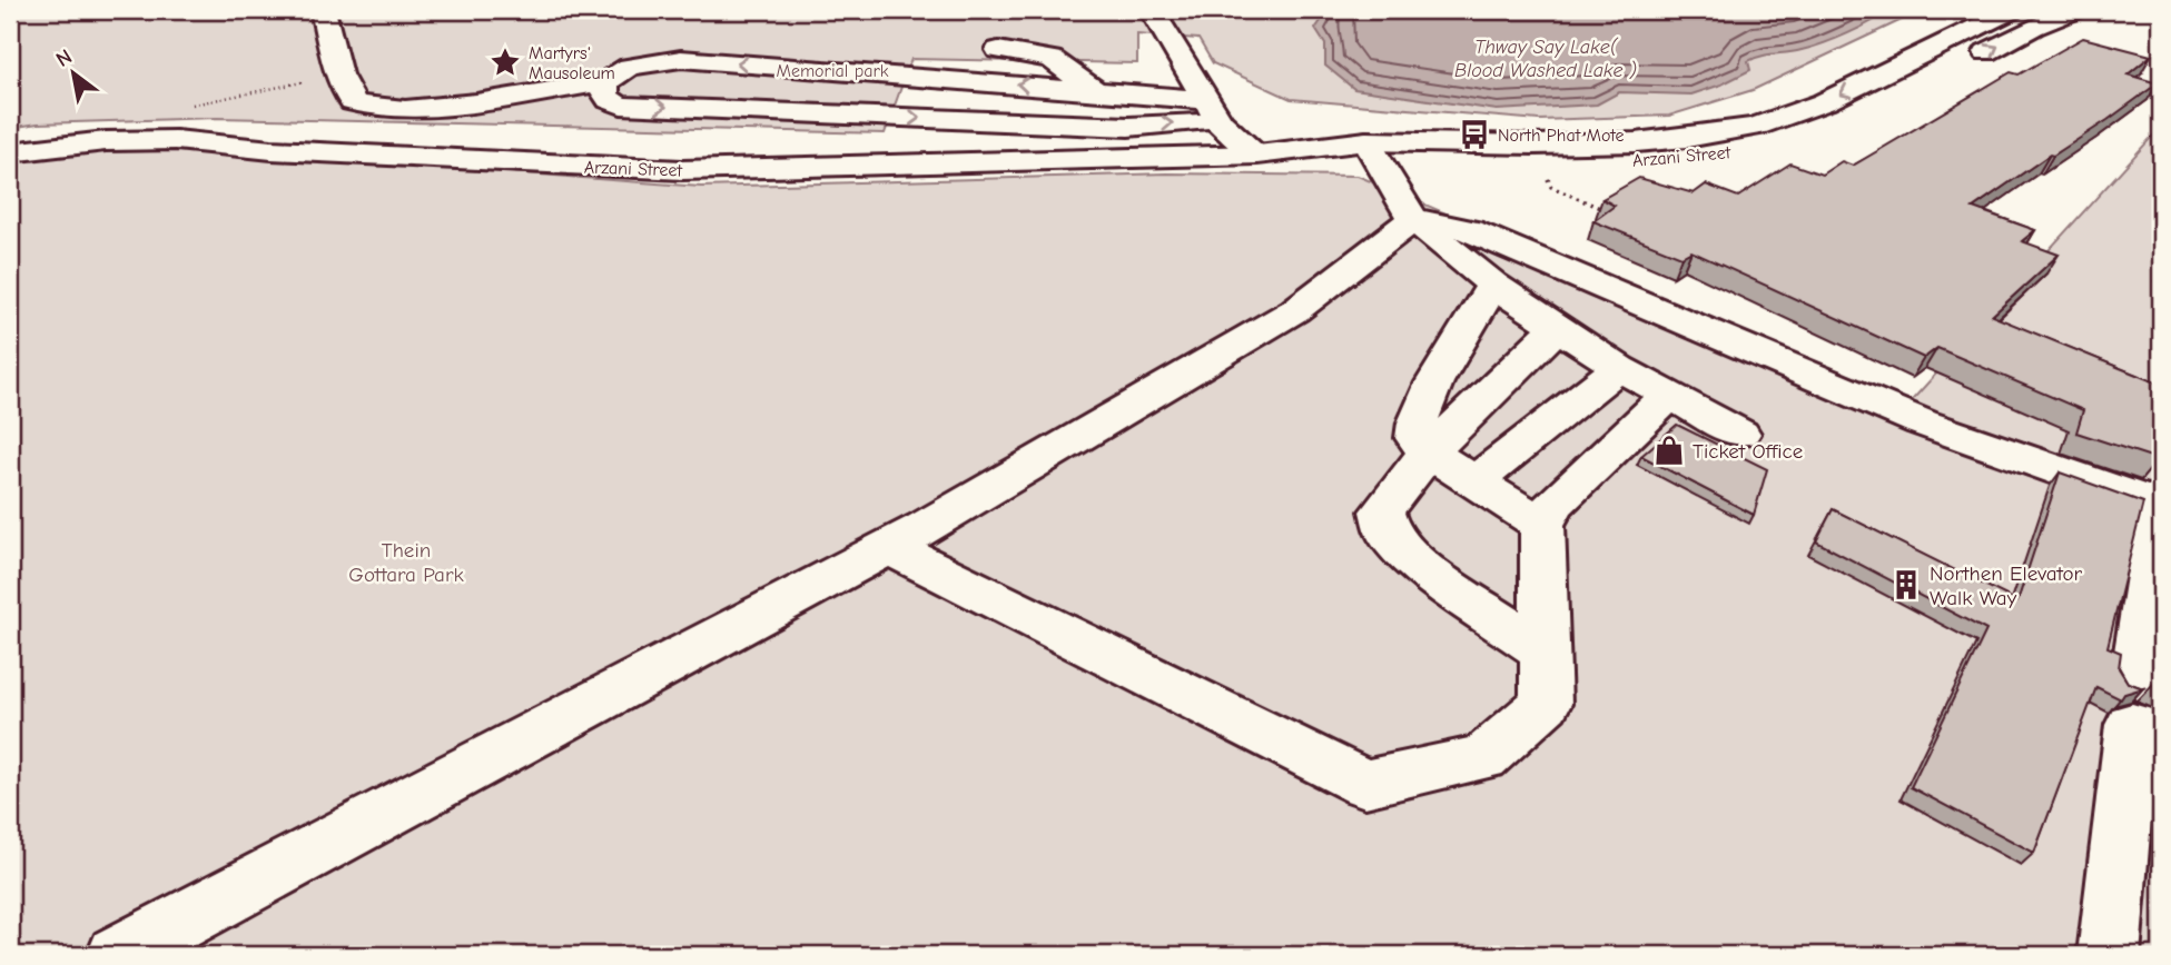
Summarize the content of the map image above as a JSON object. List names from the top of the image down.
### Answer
{
  "streets": {
    "main road": ["Arzani Street"]
  },
  "water": ["Thway Say Lake( Blood Washed Lake )"],
  "parks": ["Memorial park", "Thein Gottara Park"],
  "places": {
    "place": ["Martyrs' Mausoleum"],
    "bus stop": ["North Phat Mote"],
    "shop": ["Ticket Office"],
    "building": ["Northen Elevator Walk Way"]
  },
  "north": "top left"
}
